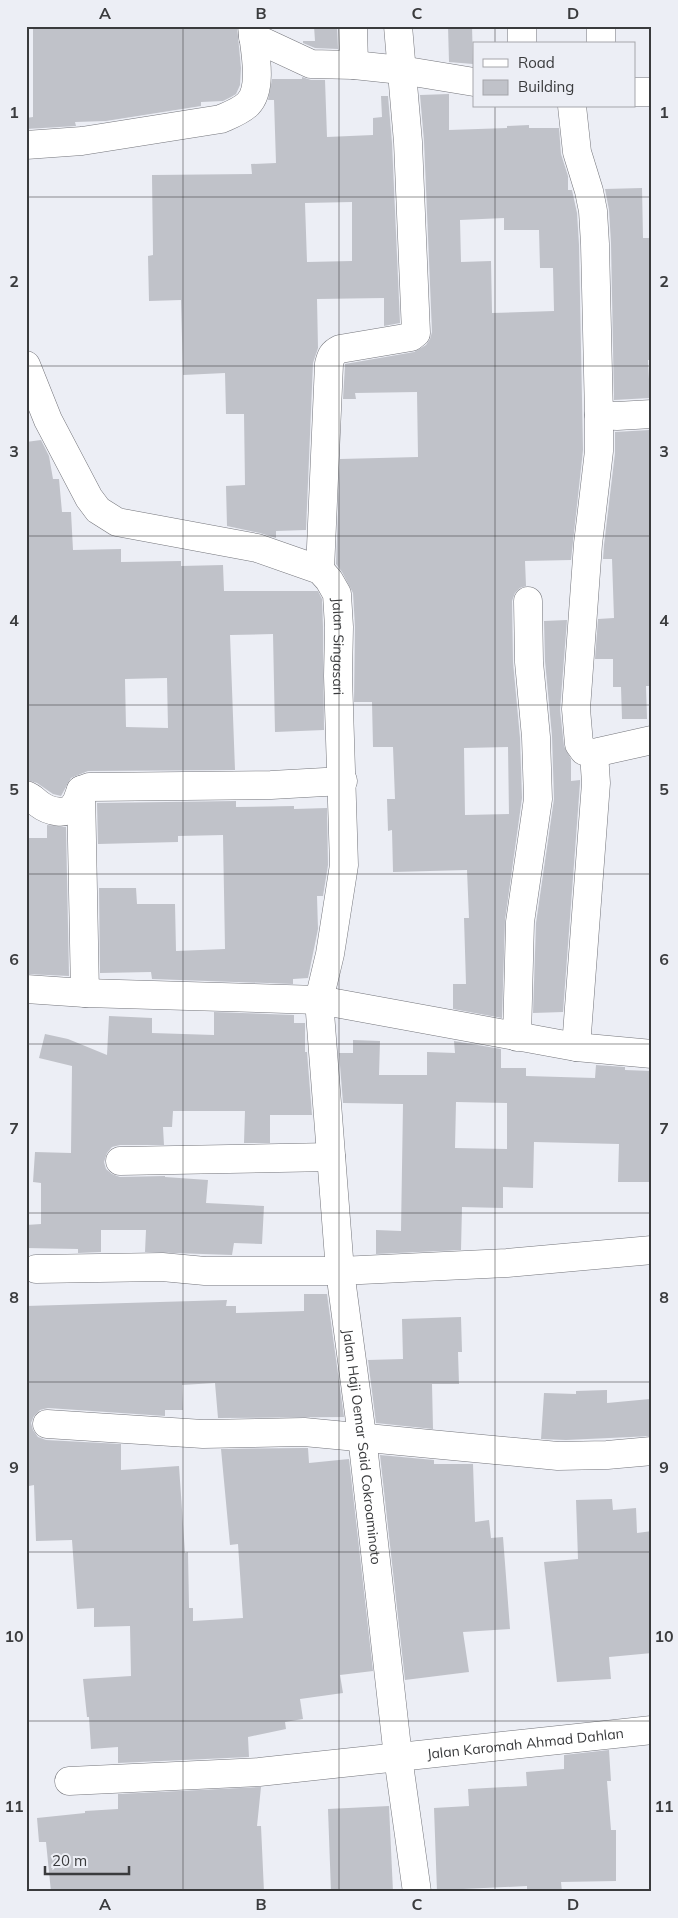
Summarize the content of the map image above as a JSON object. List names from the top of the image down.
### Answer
{
  "streets": {
    "street": ["Jalan Singasari", "Jalan Haji Oemar Said Cokroaminoto", "Jalan Karomah Ahmad Dahlan"]
  },
  "crossings": [
    ["Jalan Singasari", "Jalan Haji Oemar Said Cokroaminoto"],
    ["Jalan Haji Oemar Said Cokroaminoto", "Jalan Karomah Ahmad Dahlan"]
  ],
  "legend": ["Road", "Building"],
  "scale_bar": "20 m",
  "grid": {
    "columns": [
      "A",
      "B",
      "C",
      "D"
    ],
    "rows": [
      "1",
      "2",
      "3",
      "4",
      "5",
      "6",
      "7",
      "8",
      "9",
      "10",
      "11"
    ]
  }
}
